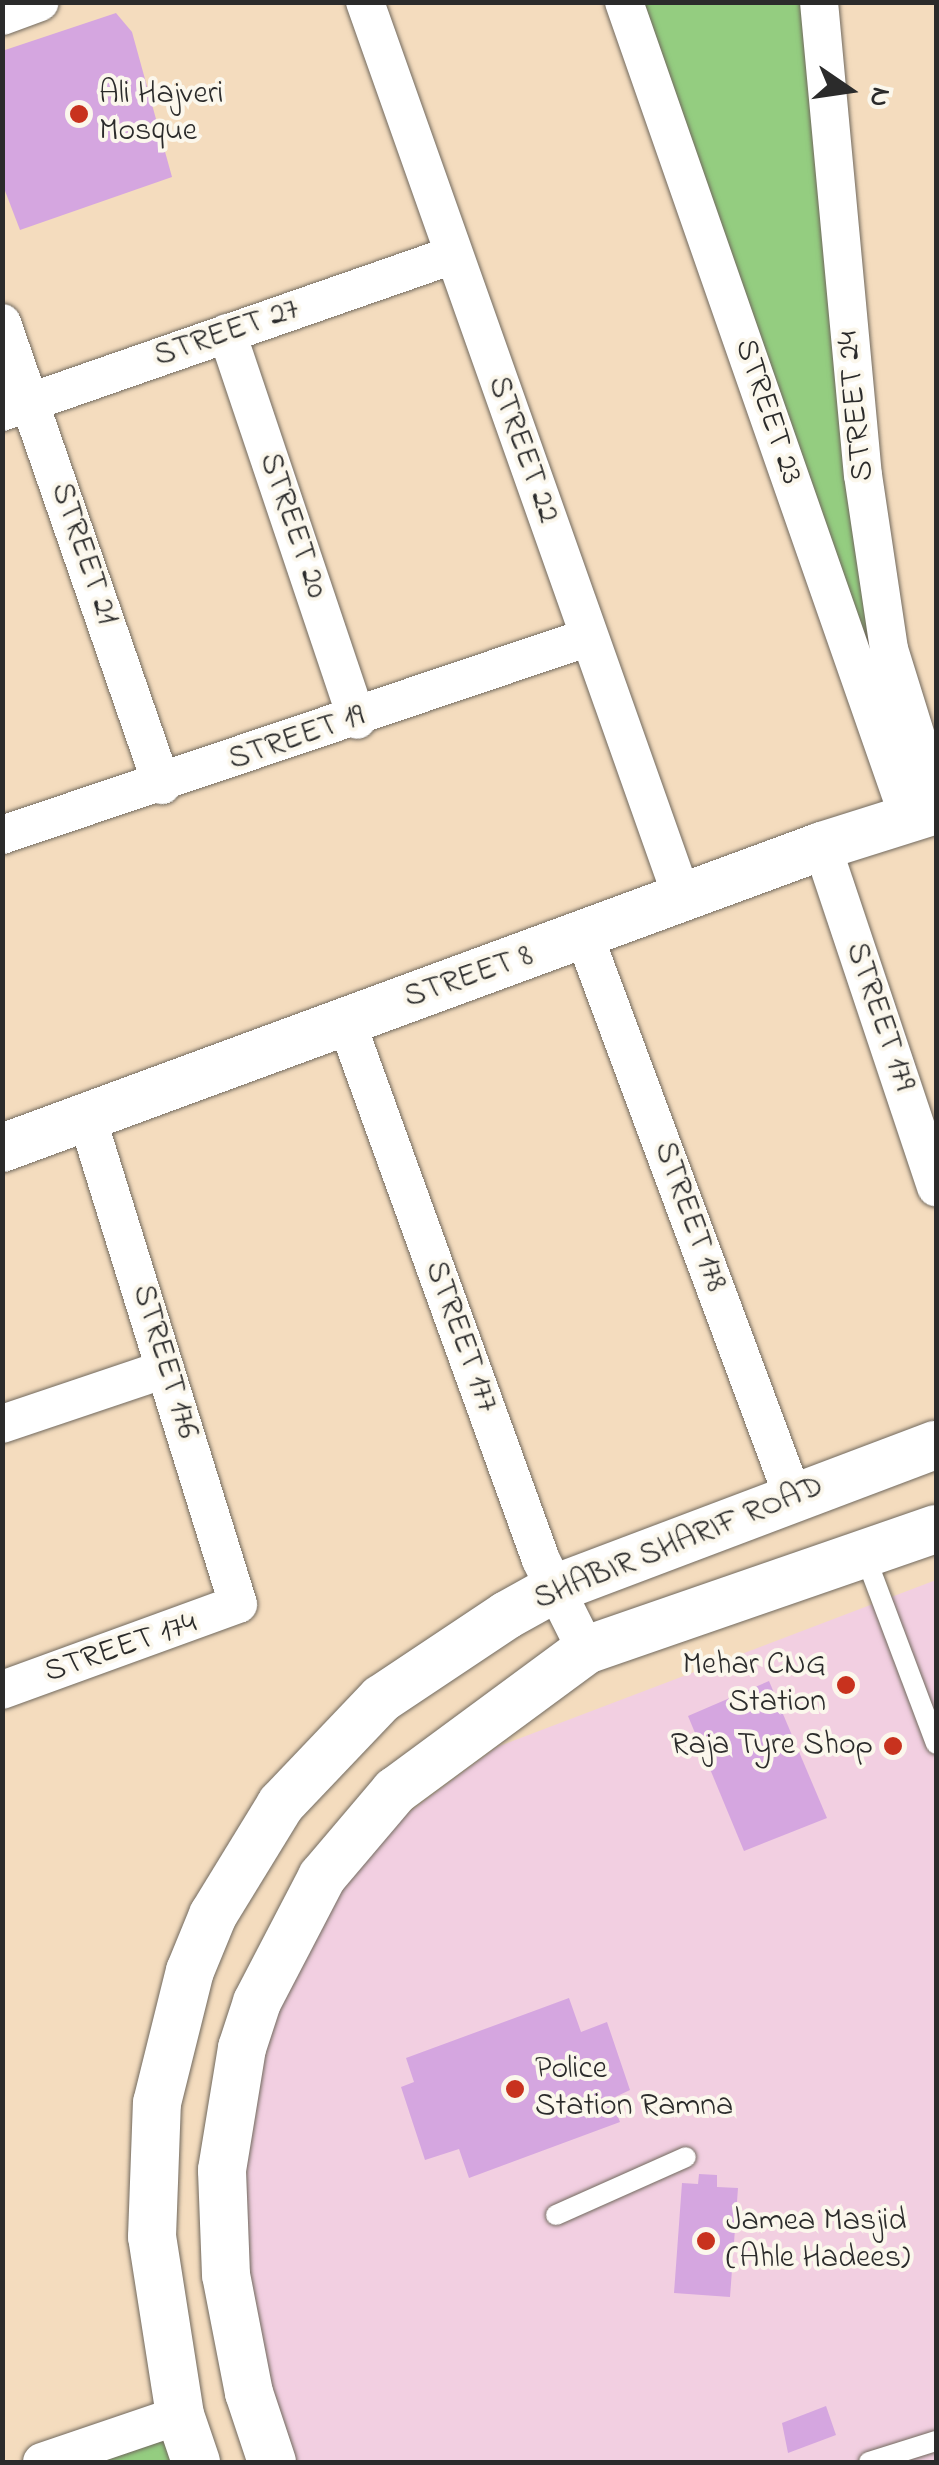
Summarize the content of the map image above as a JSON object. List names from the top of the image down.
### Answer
{
  "streets": {
    "street": [
      "STREET 27",
      "STREET 24",
      "STREET 23",
      "STREET 22",
      "STREET 20",
      "STREET 21",
      "STREET 19",
      "STREET 8",
      "STREET 179",
      "STREET 178",
      "STREET 177",
      "STREET 176",
      "SHABIR SHARIF ROAD",
      "STREET 174"
    ]
  },
  "crossings": [
    ["STREET 27", "STREET 22"],
    ["STREET 27", "STREET 20"],
    ["STREET 27", "STREET 21"],
    ["STREET 24", "STREET 23"],
    ["STREET 24", "STREET 8"],
    ["STREET 23", "STREET 8"],
    ["STREET 22", "STREET 19"],
    ["STREET 22", "STREET 8"],
    ["STREET 20", "STREET 19"],
    ["STREET 21", "STREET 19"],
    ["STREET 8", "STREET 179"],
    ["STREET 8", "STREET 178"],
    ["STREET 8", "STREET 177"],
    ["STREET 8", "STREET 176"],
    ["STREET 178", "SHABIR SHARIF ROAD"],
    ["STREET 177", "SHABIR SHARIF ROAD"],
    ["STREET 176", "STREET 174"]
  ],
  "places": [
    "Ali Hajveri Mosque",
    "Mehar CNG Station",
    "Raja Tyre Shop",
    "Police Station Ramna",
    "Jamea Masjid (Ahle Hadees)"
  ],
  "north": "right"
}
